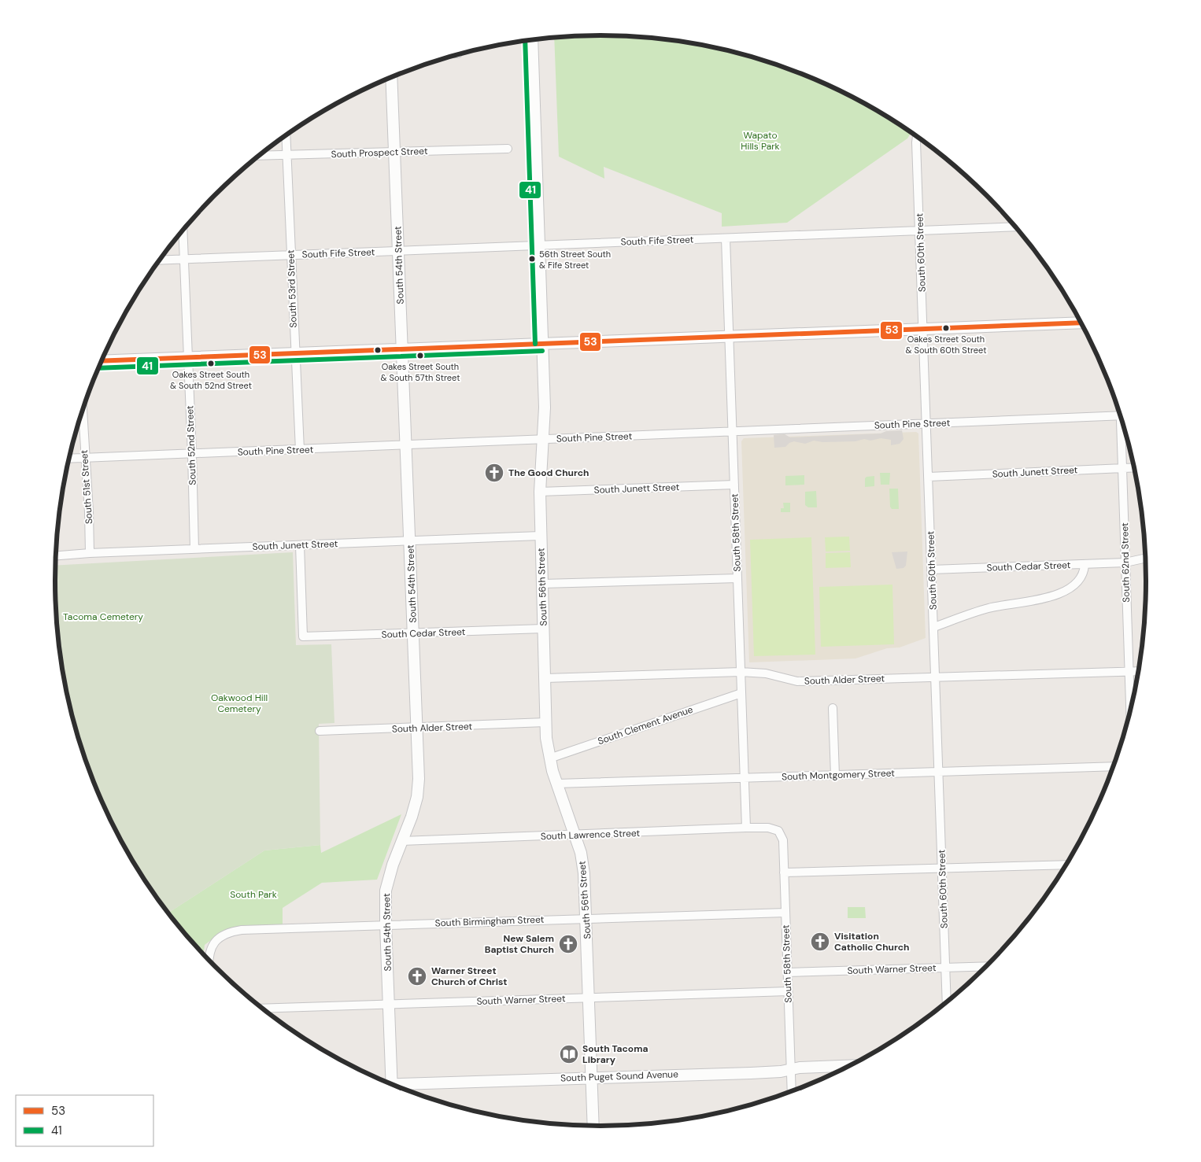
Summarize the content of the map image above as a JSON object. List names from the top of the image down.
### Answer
{
  "streets": {
    "street": [
      "South Prospect Street",
      "South Fife Street",
      "South 60th Street",
      "South 54th Street",
      "South 53rd Street",
      "South Pine Street",
      "South 52nd Street",
      "South Junett Street",
      "South 51st Street",
      "South 58th Street",
      "South 62nd Street",
      "South Cedar Street",
      "South 56th Street",
      "South Alder Street",
      "South Clement Avenue",
      "South Montgomery Street",
      "South Lawrence Street",
      "South Birmingham Street",
      "South Warner Street",
      "South Puget Sound Avenue"
    ]
  },
  "crossings": [
    ["South Prospect Street", "South 54th Street"],
    ["South Prospect Street", "South 53rd Street"],
    ["South Fife Street", "South 60th Street"],
    ["South Fife Street", "South 54th Street"],
    ["South Fife Street", "South 53rd Street"],
    ["South Fife Street", "South 52nd Street"],
    ["South Fife Street", "South 58th Street"],
    ["South Fife Street", "South 56th Street"],
    ["South 60th Street", "South Pine Street"],
    ["South 60th Street", "South Junett Street"],
    ["South 60th Street", "South Cedar Street"],
    ["South 60th Street", "South Alder Street"],
    ["South 60th Street", "South Montgomery Street"],
    ["South 60th Street", "South Warner Street"],
    ["South 54th Street", "South Pine Street"],
    ["South 54th Street", "South Junett Street"],
    ["South 54th Street", "South Cedar Street"],
    ["South 54th Street", "South Alder Street"],
    ["South 54th Street", "South Lawrence Street"],
    ["South 54th Street", "South Birmingham Street"],
    ["South 54th Street", "South Warner Street"],
    ["South 53rd Street", "South Pine Street"],
    ["South Pine Street", "South 52nd Street"],
    ["South Pine Street", "South 51st Street"],
    ["South Pine Street", "South 58th Street"],
    ["South Pine Street", "South 56th Street"],
    ["South 52nd Street", "South Junett Street"],
    ["South Junett Street", "South 51st Street"],
    ["South Junett Street", "South 58th Street"],
    ["South Junett Street", "South 62nd Street"],
    ["South Junett Street", "South Cedar Street"],
    ["South Junett Street", "South 56th Street"],
    ["South 58th Street", "South Alder Street"],
    ["South 58th Street", "South Clement Avenue"],
    ["South 58th Street", "South Montgomery Street"],
    ["South 58th Street", "South Lawrence Street"],
    ["South 58th Street", "South Birmingham Street"],
    ["South 58th Street", "South Warner Street"],
    ["South 58th Street", "South Puget Sound Avenue"],
    ["South 62nd Street", "South Cedar Street"],
    ["South 62nd Street", "South Alder Street"],
    ["South Cedar Street", "South 56th Street"],
    ["South 56th Street", "South Alder Street"],
    ["South 56th Street", "South Clement Avenue"],
    ["South 56th Street", "South Montgomery Street"],
    ["South 56th Street", "South Lawrence Street"],
    ["South 56th Street", "South Birmingham Street"],
    ["South 56th Street", "South Warner Street"],
    ["South 56th Street", "South Puget Sound Avenue"]
  ],
  "parks": [
    "Wapato Hills Park",
    "Tacoma Cemetery",
    "Oakwood Hill Cemetery",
    "South Park"
  ],
  "places": {
    "other": [
      "56th Street South & Fife Street",
      "Oakes Street South & South 60th Street",
      "Oakes Street South & South 57th Street",
      "Oakes Street South & South 52nd Street"
    ],
    "church": [
      "The Good Church",
      "Visitation Catholic Church",
      "New Salem Baptist Church",
      "Warner Street Church of Christ"
    ],
    "library": ["South Tacoma Library"]
  },
  "lines": ["transit line 41", "transit line 53"],
  "legend": ["53", "41"]
}
